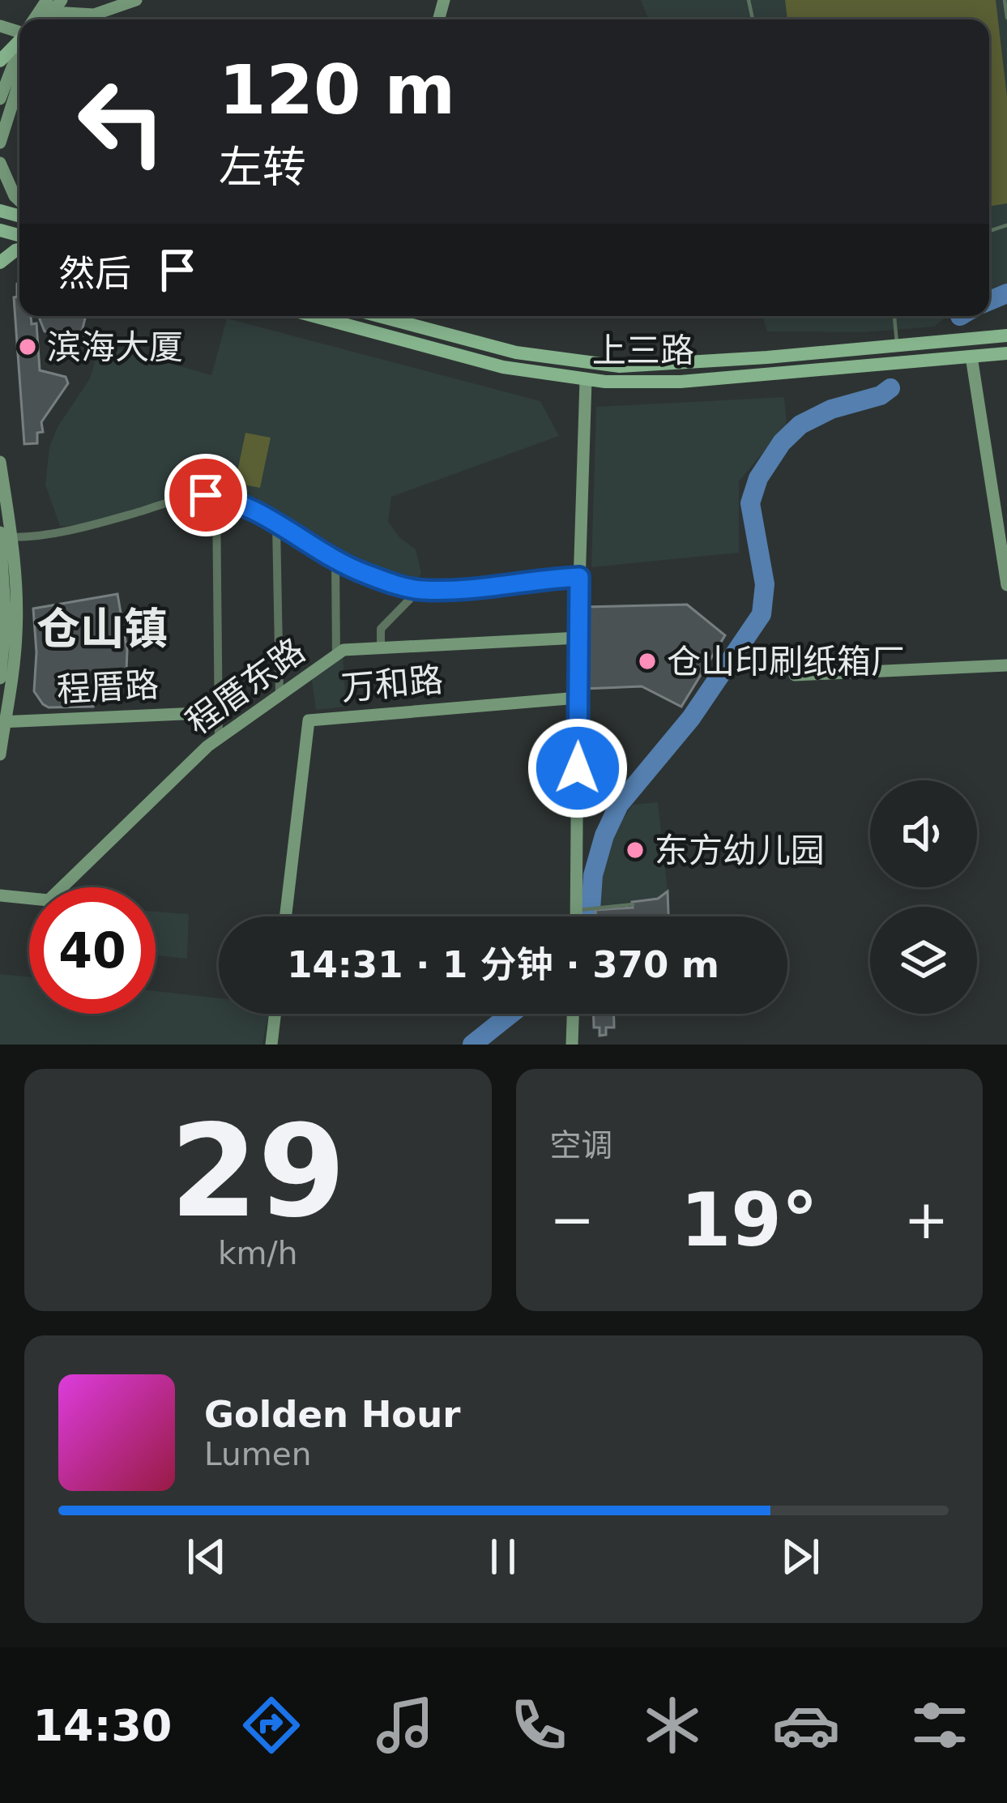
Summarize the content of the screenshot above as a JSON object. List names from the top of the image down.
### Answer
{
  "streets": {
    "main road": ["上三路"],
    "street": ["万和路", "程厝东路", "程厝路"]
  },
  "districts": ["仓山镇"],
  "places": ["滨海大厦", "仓山印刷纸箱厂", "东方幼儿园"],
  "page": {
    "turn": ["120 m", "左转"],
    "then": "然后",
    "limit": "40",
    "trip": "14:31 · 1 分钟 · 370 m",
    "tile": [
      ["29", "km/h"],
      "空调"
    ],
    "heat": ["−", "19°", "+"],
    "song": ["Golden Hour", "Lumen"],
    "tabs": "14:30"
  }
}
